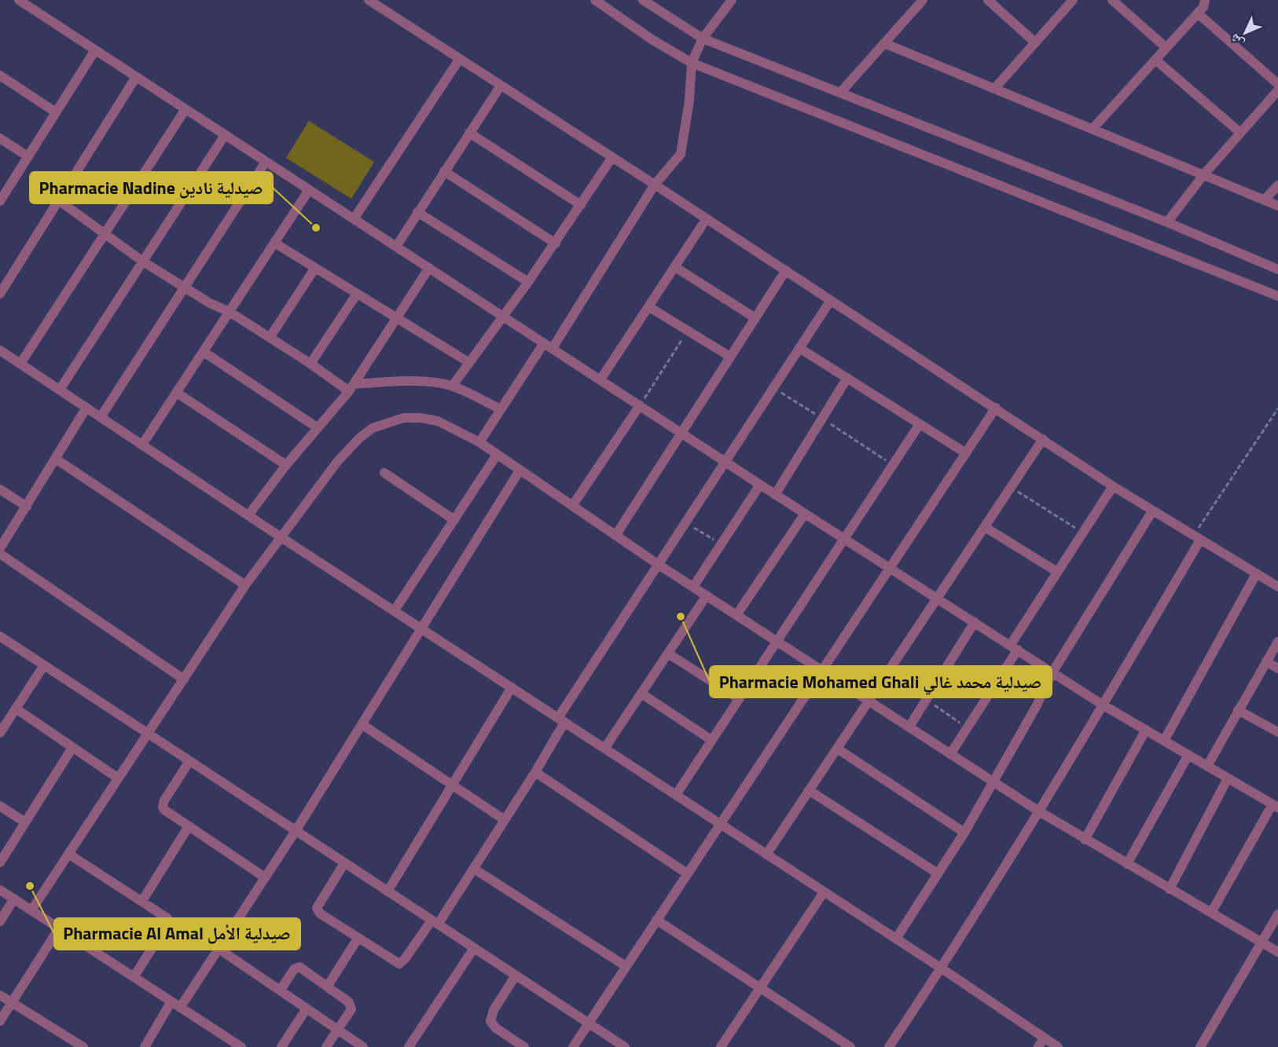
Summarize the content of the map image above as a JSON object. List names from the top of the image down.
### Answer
{
  "places": ["Pharmacie Nadine صيدلية نادين", "Pharmacie Mohamed Ghali صيدلية محمد غالي", "Pharmacie Al Amal صيدلية الأمل"],
  "north": "bottom left"
}
